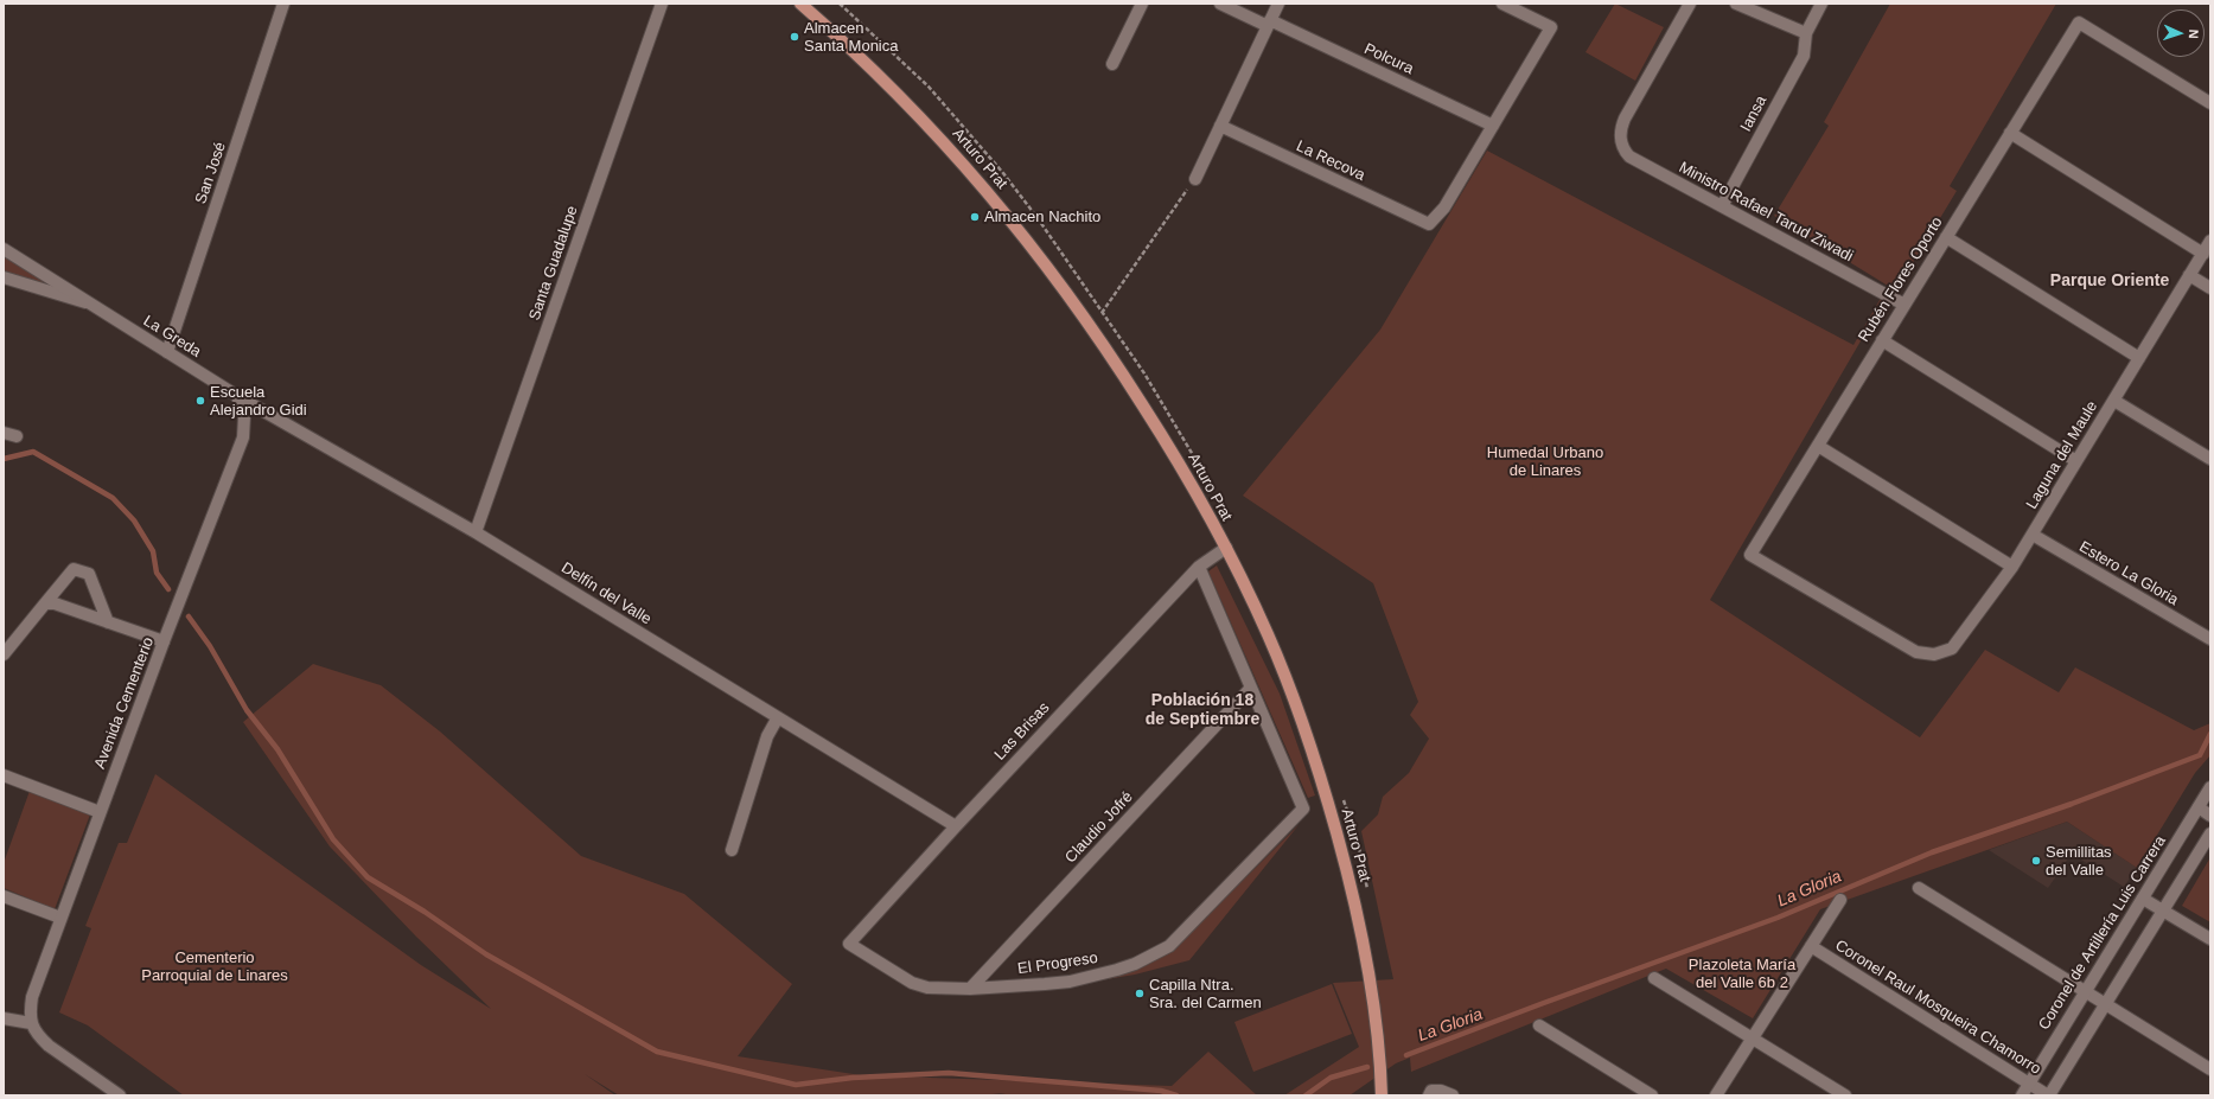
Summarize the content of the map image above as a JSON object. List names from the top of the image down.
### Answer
{
  "streets": {
    "main road": ["Arturo Prat"],
    "street": [
      "Polcura",
      "Iansa",
      "La Recova",
      "San José",
      "Ministro Rafael Tarud Ziwadi",
      "Santa Guadalupe",
      "Rubén Flores Oporto",
      "La Greda",
      "Laguna del Maule",
      "Estero La Gloria",
      "Delfín del Valle",
      "Avenida Cementerio",
      "Las Brisas",
      "Claudio Jofré",
      "Coronel de Artillería Luis Carrera",
      "El Progreso",
      "Coronel Raul Mosqueira Chamorro"
    ]
  },
  "crossings": [
    ["Polcura", "La Recova"],
    ["Iansa", "Ministro Rafael Tarud Ziwadi"],
    ["Arturo Prat", "Las Brisas"],
    ["San José", "La Greda"],
    ["Ministro Rafael Tarud Ziwadi", "Rubén Flores Oporto"],
    ["Santa Guadalupe", "Delfín del Valle"],
    ["Rubén Flores Oporto", "Laguna del Maule"],
    ["La Greda", "Delfín del Valle"],
    ["La Greda", "Avenida Cementerio"],
    ["Laguna del Maule", "Estero La Gloria"],
    ["Delfín del Valle", "Avenida Cementerio"],
    ["Delfín del Valle", "Las Brisas"],
    ["Las Brisas", "El Progreso"],
    ["Claudio Jofré", "El Progreso"],
    ["Coronel de Artillería Luis Carrera", "Coronel Raul Mosqueira Chamorro"]
  ],
  "districts": ["Parque Oriente", "Población 18 de Septiembre"],
  "water": ["La Gloria"],
  "parks": ["Humedal Urbano de Linares", "Cementerio Parroquial de Linares", "Plazoleta María del Valle 6b 2"],
  "places": [
    "Almacen Santa Monica",
    "Almacen Nachito",
    "Escuela Alejandro Gidi",
    "Semillitas del Valle",
    "Capilla Ntra. Sra. del Carmen"
  ],
  "north": "right"
}
